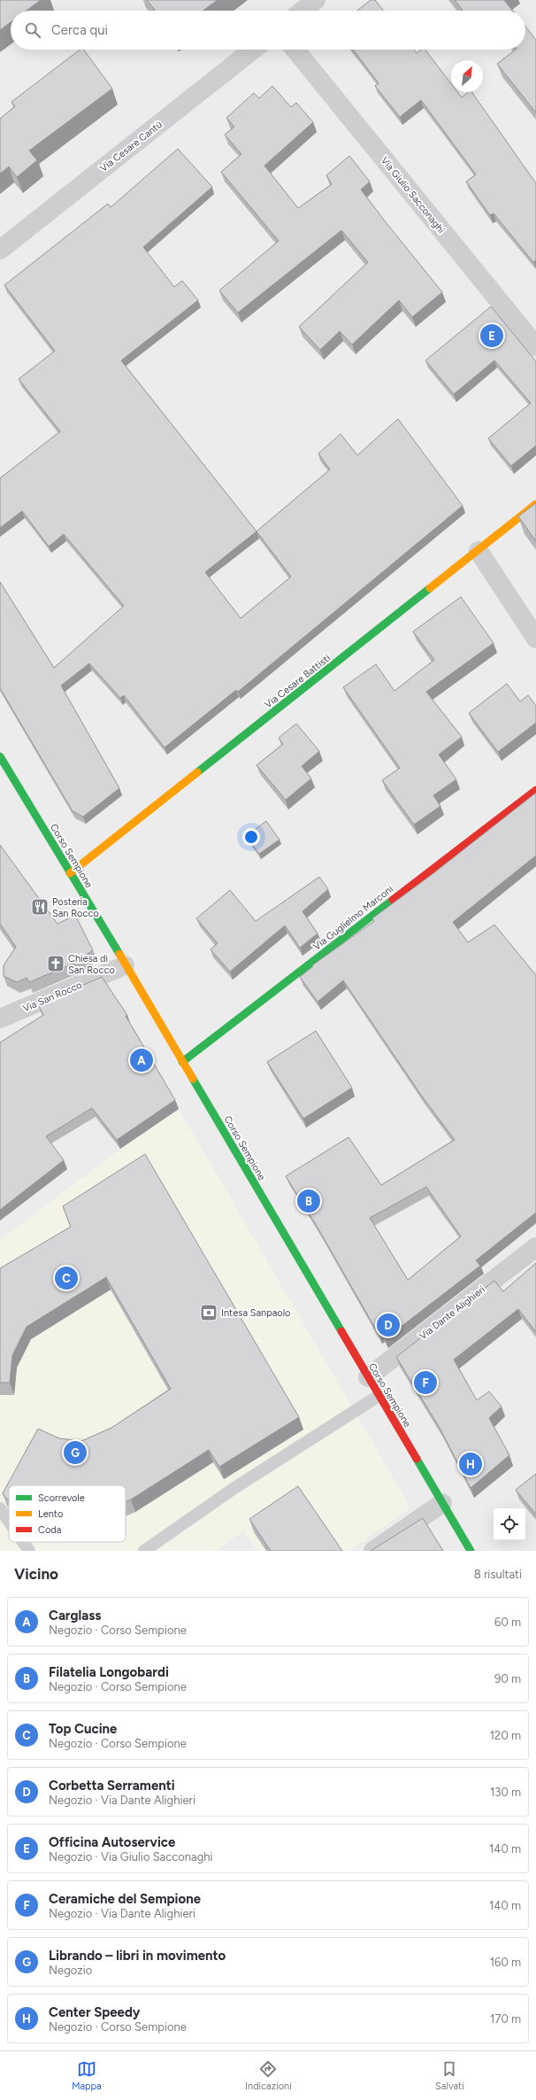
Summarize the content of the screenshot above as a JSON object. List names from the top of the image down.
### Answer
{
  "streets": {
    "street": [
      "Via Cesare Cantù",
      "Via Giulio Sacconaghi",
      "Via Cesare Battisti",
      "Corso Sempione",
      "Via Guglielmo Marconi",
      "Via San Rocco",
      "Via Dante Alighieri"
    ]
  },
  "crossings": [
    ["Via Cesare Battisti", "Corso Sempione"],
    ["Corso Sempione", "Via Guglielmo Marconi"],
    ["Corso Sempione", "Via San Rocco"],
    ["Corso Sempione", "Via Dante Alighieri"]
  ],
  "places": {
    "restaurant": ["Posteria San Rocco"],
    "church": ["Chiesa di San Rocco"],
    "bank": ["Intesa Sanpaolo"]
  },
  "legend": ["Scorrevole", "Lento", "Coda"],
  "north": "top right",
  "page": {
    "search": "Cerca qui",
    "pins": [
      "E",
      "A",
      "B",
      "C",
      "D",
      "F",
      "G",
      "H"
    ],
    "heading": ["Vicino", "8 risultati"],
    "list": [
      {
        "mark": "A",
        "name": "Carglass",
        "note": "Negozio · Corso Sempione",
        "value": "60 m"
      },
      {
        "mark": "B",
        "name": "Filatelia Longobardi",
        "note": "Negozio · Corso Sempione",
        "value": "90 m"
      },
      {
        "mark": "C",
        "name": "Top Cucine",
        "note": "Negozio · Corso Sempione",
        "value": "120 m"
      },
      {
        "mark": "D",
        "name": "Corbetta Serramenti",
        "note": "Negozio · Via Dante Alighieri",
        "value": "130 m"
      },
      {
        "mark": "E",
        "name": "Officina Autoservice",
        "note": "Negozio · Via Giulio Sacconaghi",
        "value": "140 m"
      },
      {
        "mark": "F",
        "name": "Ceramiche del Sempione",
        "note": "Negozio · Via Dante Alighieri",
        "value": "140 m"
      },
      {
        "mark": "G",
        "name": "Librando – libri in movimento",
        "note": "Negozio",
        "value": "160 m"
      },
      {
        "mark": "H",
        "name": "Center Speedy",
        "note": "Negozio · Corso Sempione",
        "value": "170 m"
      }
    ],
    "nav": ["Mappa", "Indicazioni", "Salvati"]
  }
}
